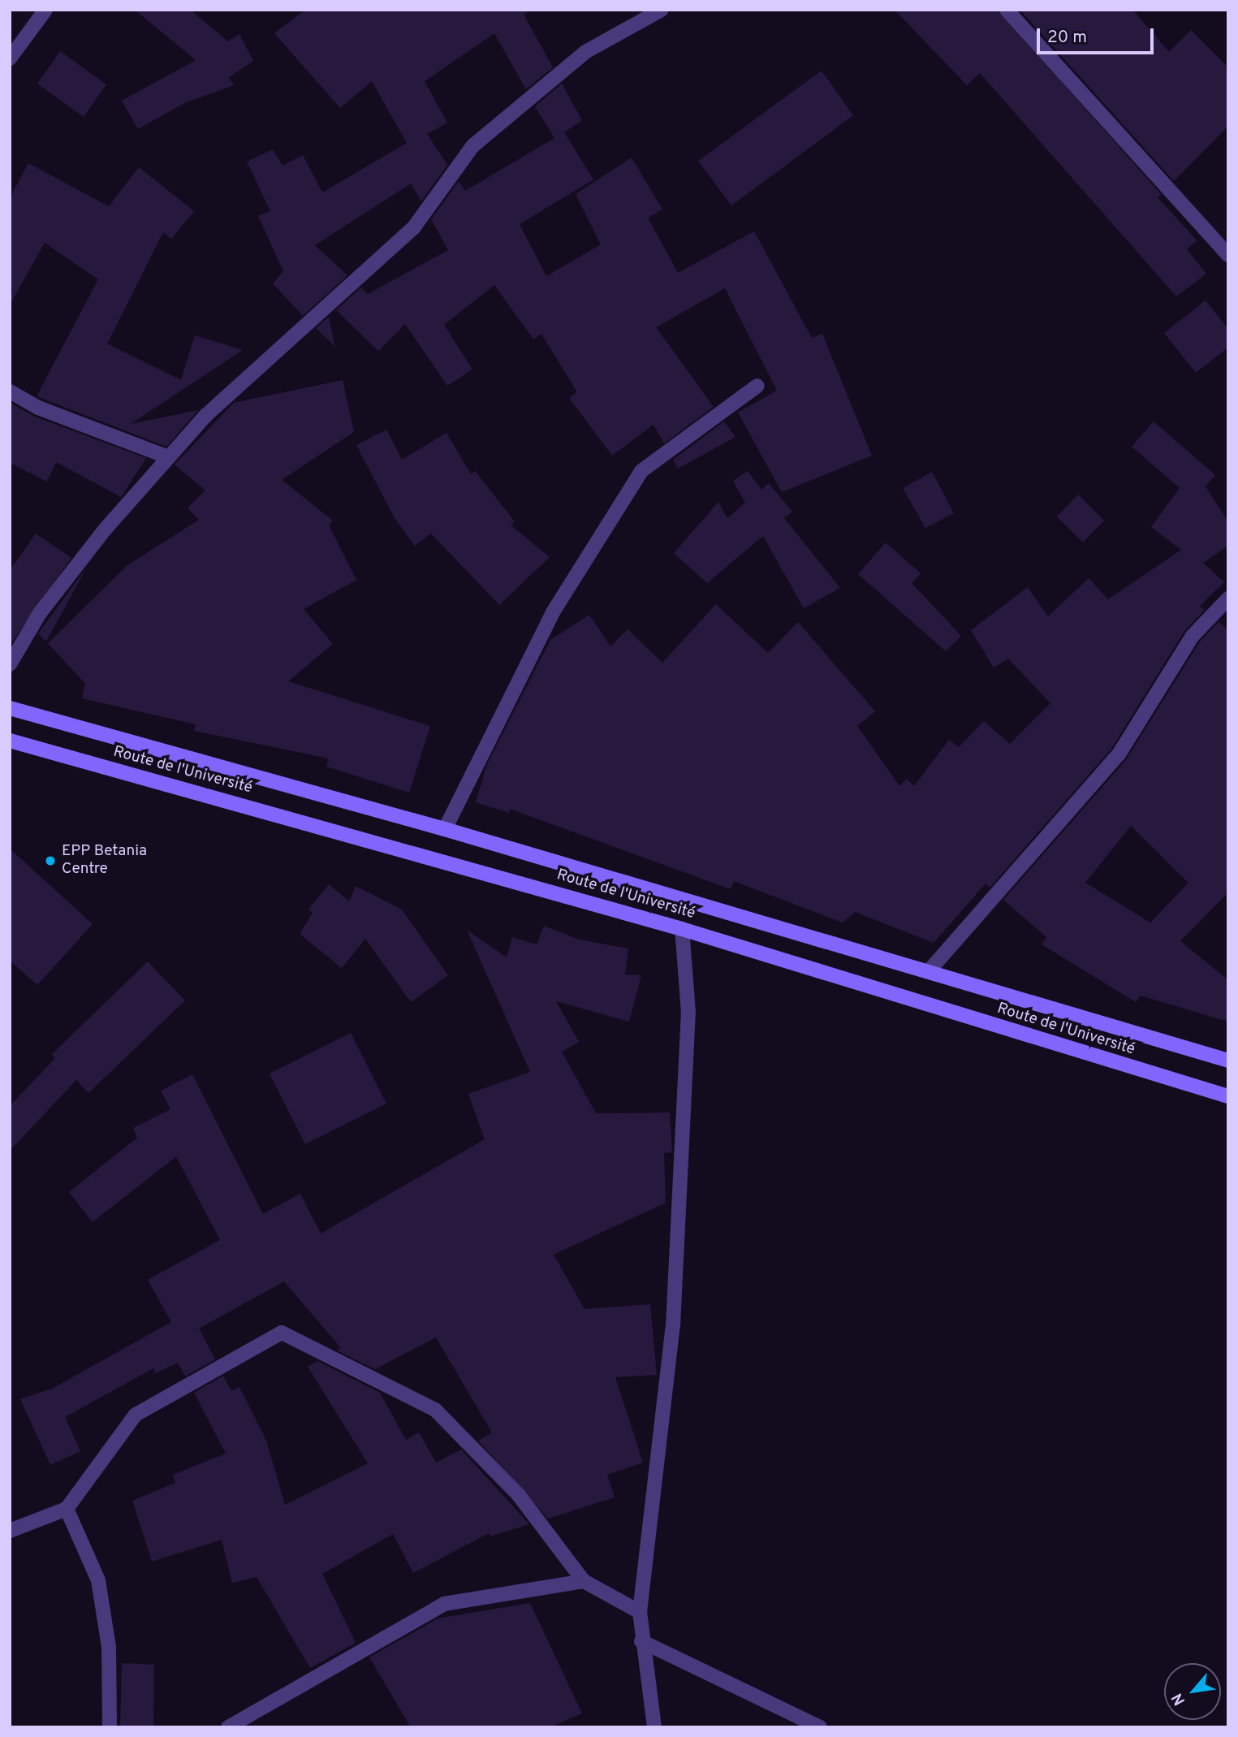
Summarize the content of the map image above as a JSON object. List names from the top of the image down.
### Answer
{
  "streets": {
    "main road": ["Route de l'Université"]
  },
  "places": ["EPP Betania Centre"],
  "scale_bar": "20 m",
  "north": "bottom left"
}
